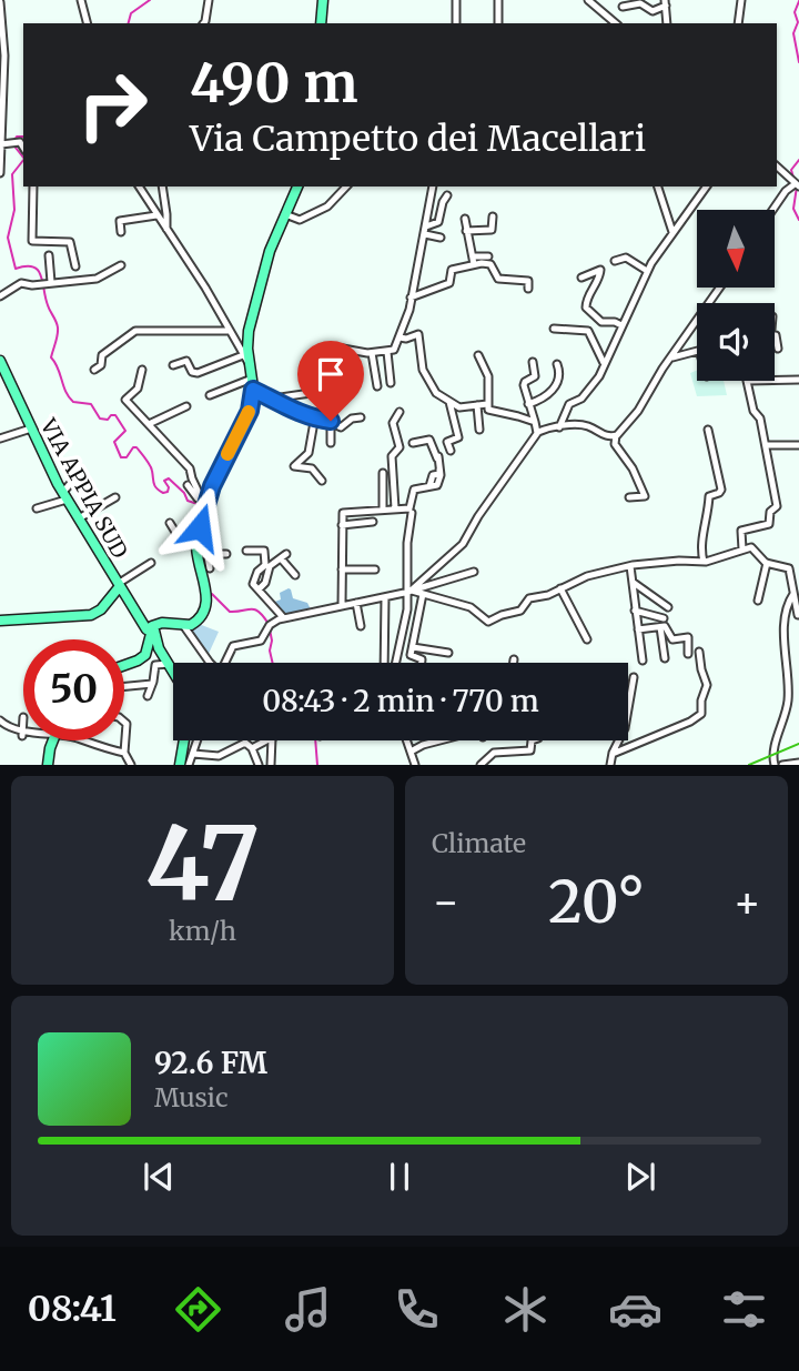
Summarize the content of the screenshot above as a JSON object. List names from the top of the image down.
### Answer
{
  "streets": {
    "main road": ["VIA APPIA SUD"]
  },
  "north": "bottom",
  "page": {
    "turn": ["490 m", "Via Campetto dei Macellari"],
    "limit": "50",
    "trip": "08:43 · 2 min · 770 m",
    "tile": [
      ["47", "km/h"],
      "Climate"
    ],
    "heat": ["−", "20°", "+"],
    "song": ["92.6 FM", "Music"],
    "tabs": "08:41"
  }
}
